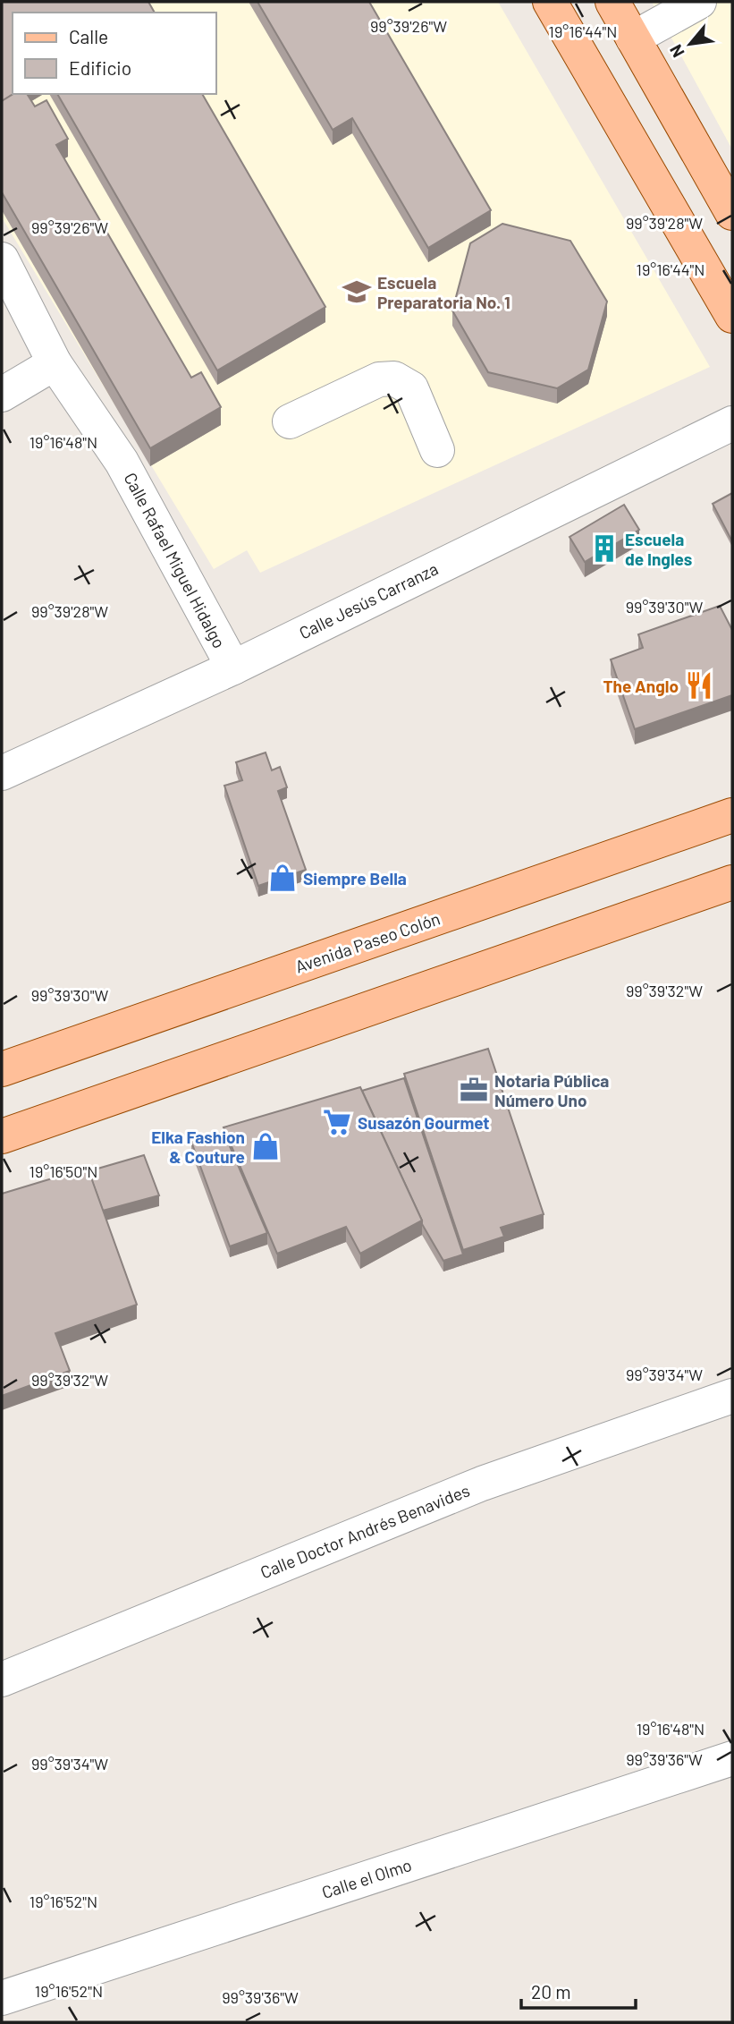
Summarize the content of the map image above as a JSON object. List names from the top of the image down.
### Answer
{
  "streets": {
    "main road": ["Avenida Paseo Colón"],
    "street": [
      "Calle Rafael Miguel Hidalgo",
      "Calle Jesús Carranza",
      "Calle Doctor Andrés Benavides",
      "Calle el Olmo"
    ]
  },
  "crossings": [
    ["Calle Rafael Miguel Hidalgo", "Calle Jesús Carranza"]
  ],
  "places": {
    "school or university": ["Escuela Preparatoria No. 1"],
    "building": ["Escuela de Ingles"],
    "restaurant": ["The Anglo"],
    "shop": ["Siempre Bella", "Elka Fashion & Couture"],
    "office": ["Notaria Pública Número Uno"],
    "supermarket": ["Susazón Gourmet"]
  },
  "legend": ["Calle", "Edificio"],
  "scale_bar": "20 m",
  "north": "bottom left",
  "coordinates": [
    "99°39'26\"W",
    "19°16'44\"N",
    "99°39'28\"W",
    "19°16'48\"N",
    "99°39'30\"W",
    "99°39'32\"W",
    "19°16'50\"N",
    "99°39'34\"W",
    "99°39'36\"W",
    "19°16'52\"N"
  ]
}
